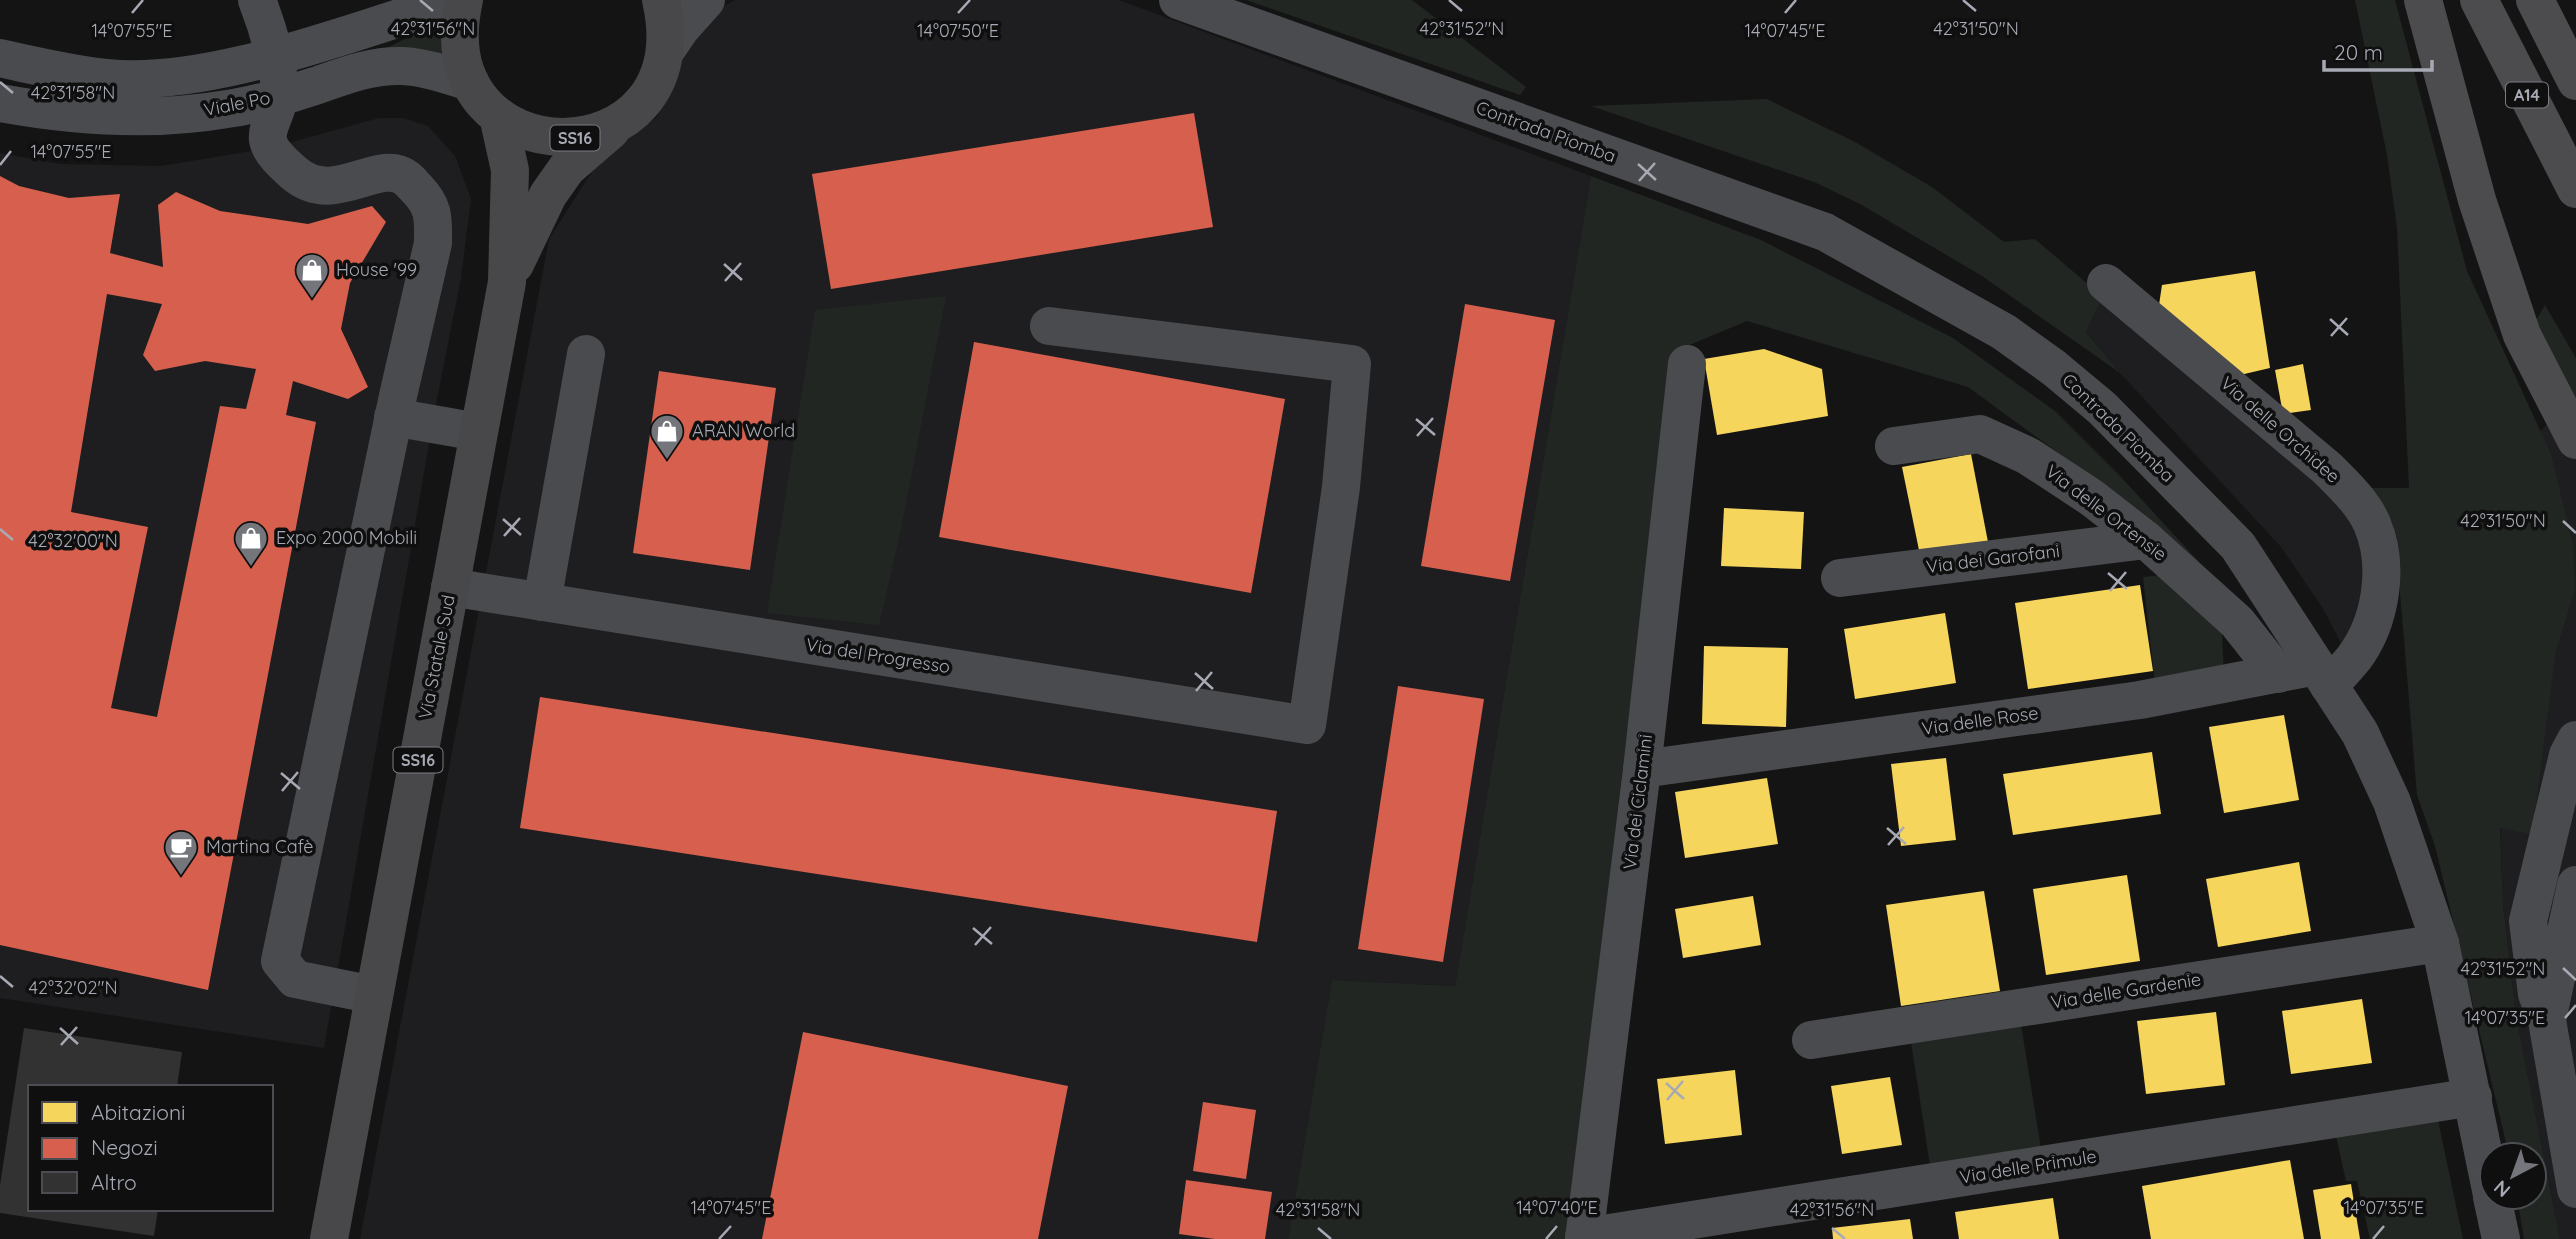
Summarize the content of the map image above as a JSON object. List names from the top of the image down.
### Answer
{
  "streets": {
    "highway": ["A14"],
    "main road": ["SS16", "Via Statale Sud"],
    "street": [
      "Viale Po",
      "Contrada Piomba",
      "Via delle Orchidee",
      "Via delle Ortensie",
      "Via dei Garofani",
      "Via del Progresso",
      "Via delle Rose",
      "Via dei Ciclamini",
      "Via delle Gardenie",
      "Via delle Primule"
    ]
  },
  "crossings": [
    ["Viale Po", "SS16"],
    ["Contrada Piomba", "Via delle Orchidee"],
    ["Contrada Piomba", "Via delle Rose"],
    ["Contrada Piomba", "Via delle Gardenie"],
    ["Contrada Piomba", "Via delle Primule"],
    ["SS16", "Via Statale Sud"],
    ["Via delle Orchidee", "Via delle Rose"],
    ["Via delle Ortensie", "Via dei Garofani"],
    ["Via delle Ortensie", "Via delle Rose"],
    ["Via del Progresso", "Via Statale Sud"],
    ["Via delle Rose", "Via dei Ciclamini"],
    ["Via dei Ciclamini", "Via delle Primule"]
  ],
  "places": {
    "shop": ["House '99", "ARAN World", "Expo 2000 Mobili"],
    "cafe": ["Martina Cafè"]
  },
  "legend": ["Abitazioni", "Negozi", "Altro"],
  "scale_bar": "20 m",
  "north": "bottom left",
  "coordinates": [
    "42°31'56\"N",
    "42°31'52\"N",
    "42°31'50\"N",
    "14°07'55\"E",
    "14°07'50\"E",
    "14°07'45\"E",
    "42°31'58\"N",
    "42°32'00\"N",
    "42°32'02\"N",
    "14°07'35\"E",
    "14°07'40\"E"
  ]
}
